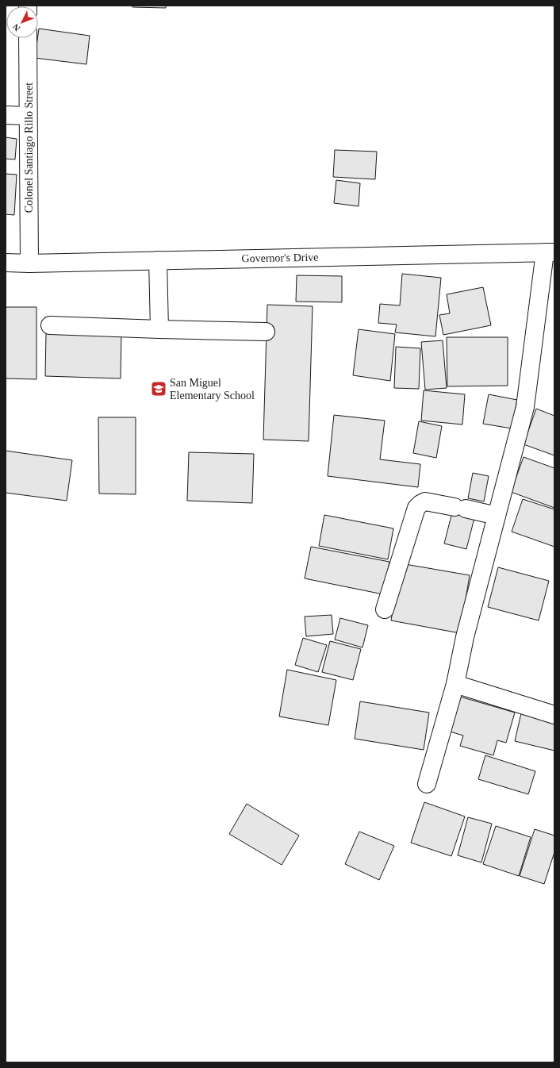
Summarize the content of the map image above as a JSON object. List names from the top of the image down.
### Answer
{
  "streets": {
    "street": ["Colonel Santiago Rillo Street", "Governor's Drive"]
  },
  "crossings": [
    ["Colonel Santiago Rillo Street", "Governor's Drive"]
  ],
  "places": {
    "school or university": ["San Miguel Elementary School"]
  },
  "north": "bottom left"
}
